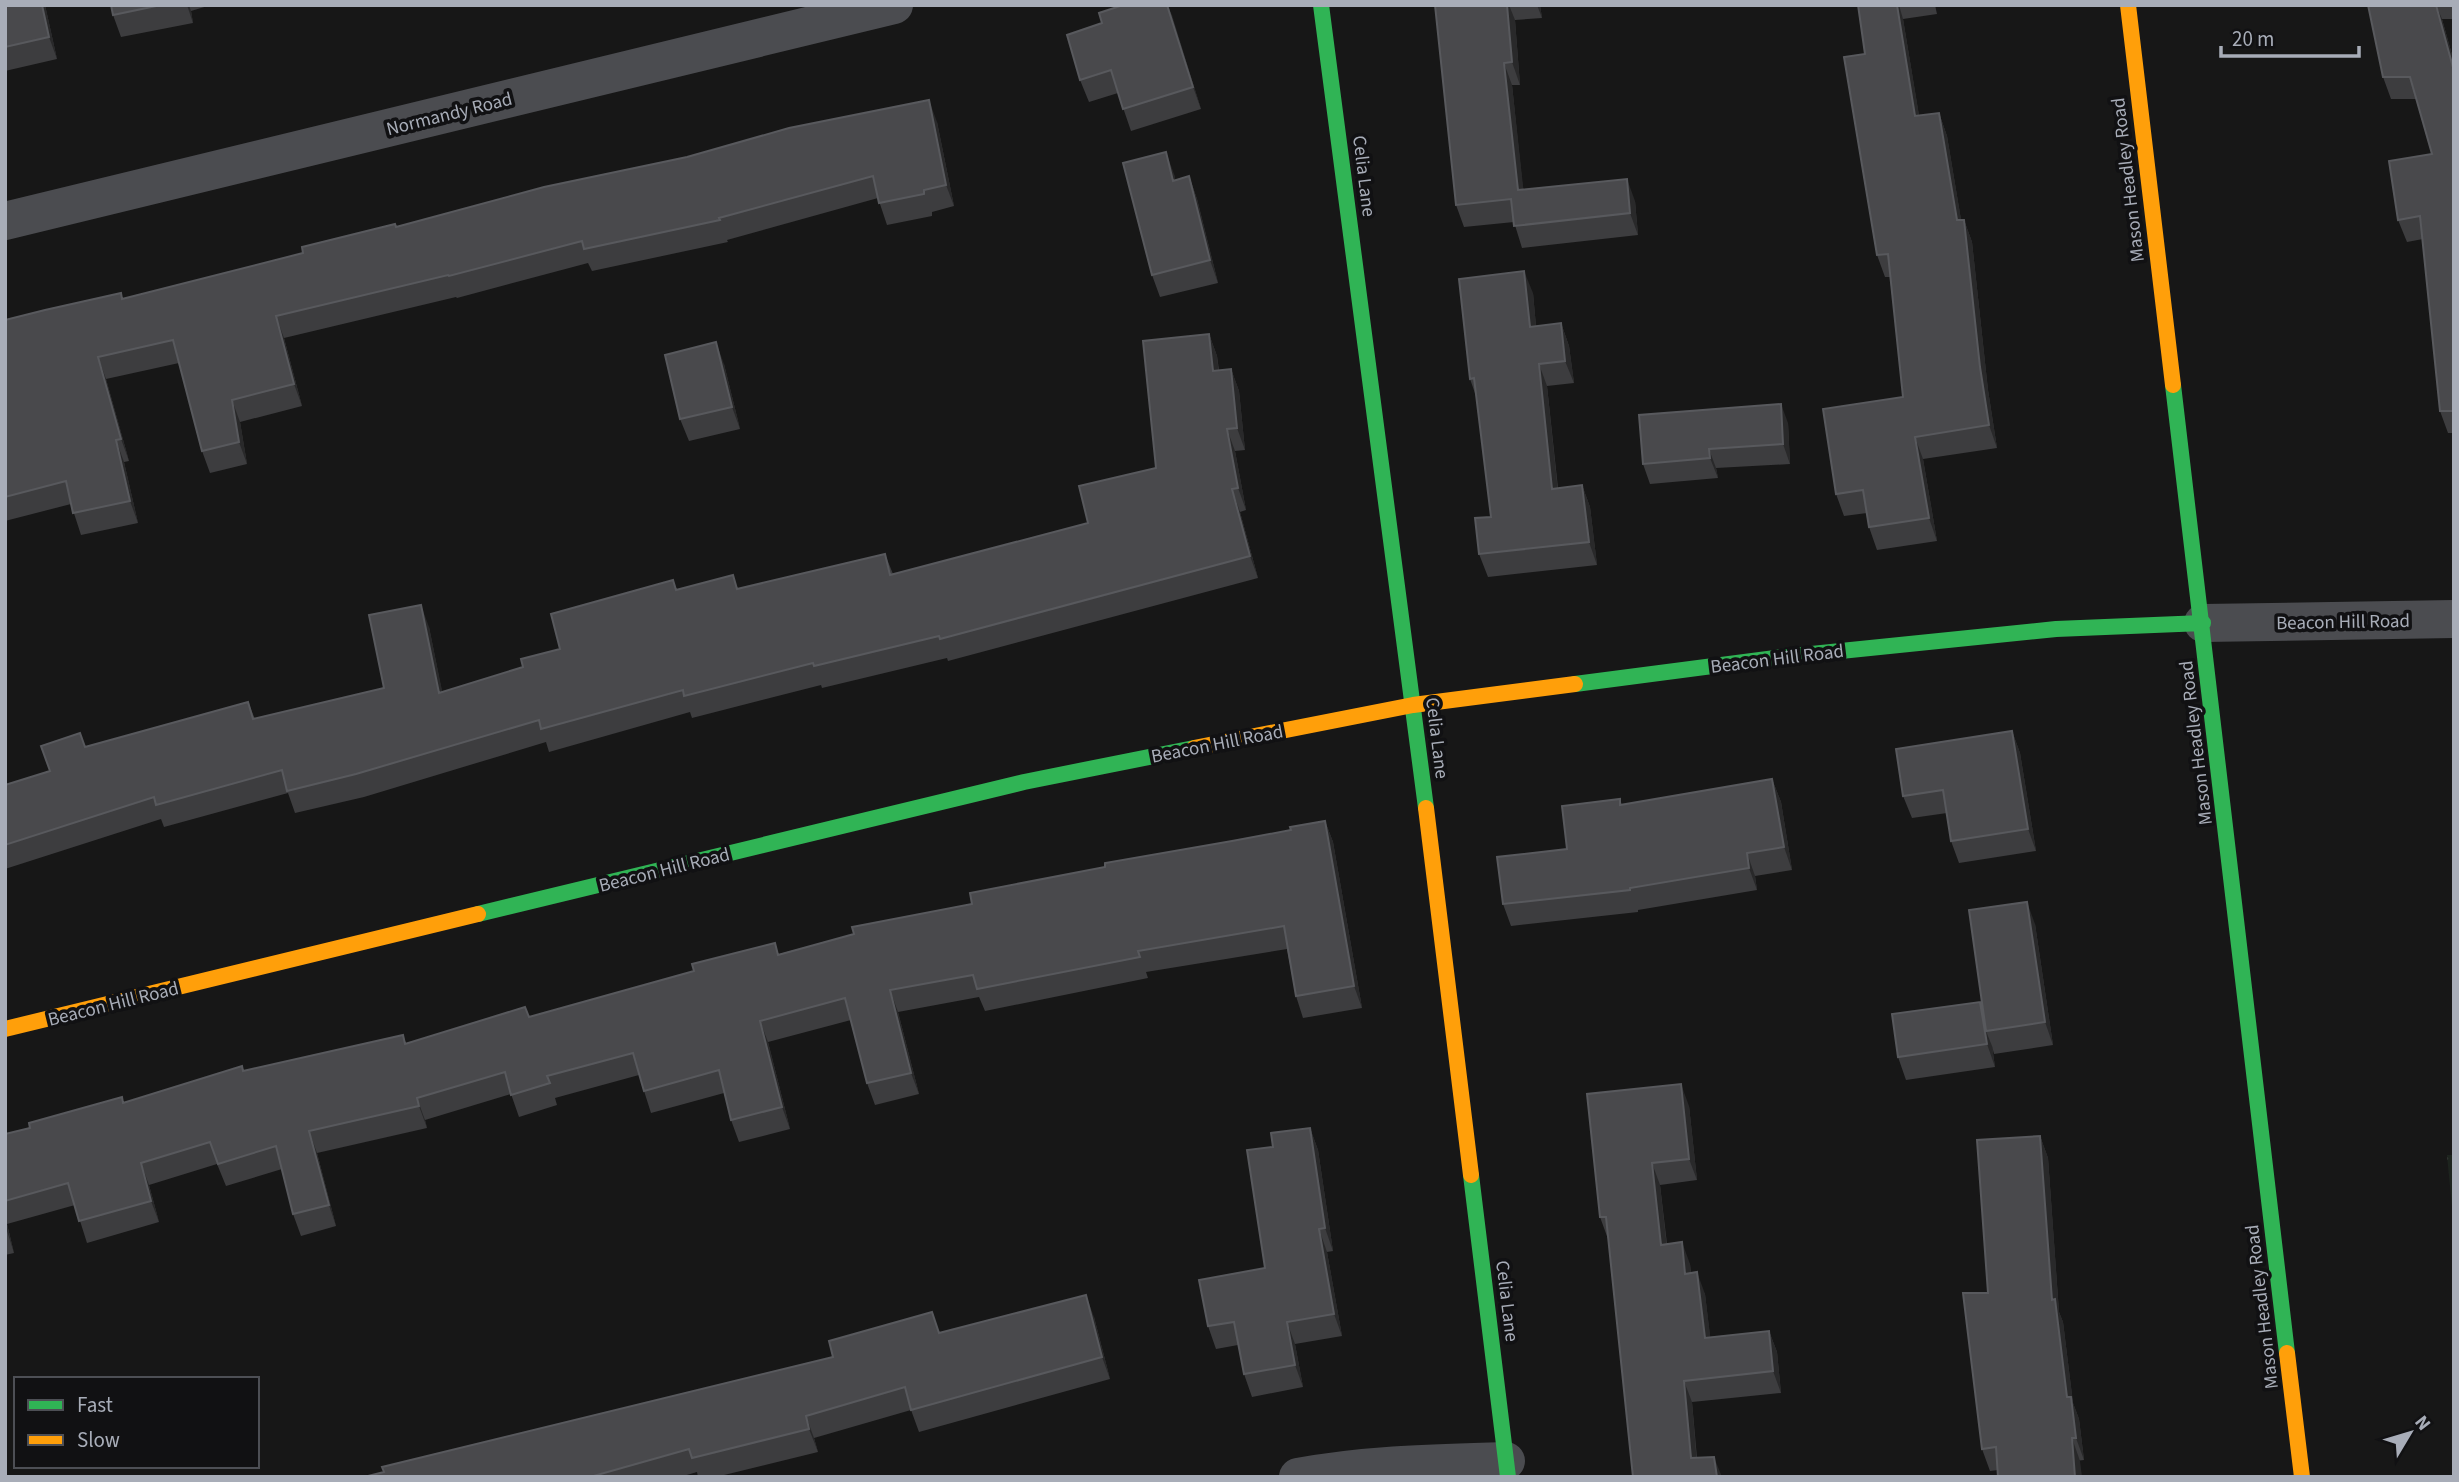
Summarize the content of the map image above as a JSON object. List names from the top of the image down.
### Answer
{
  "streets": {
    "street": [
      "Normandy Road",
      "Celia Lane",
      "Mason Headley Road",
      "Beacon Hill Road"
    ]
  },
  "crossings": [
    ["Celia Lane", "Beacon Hill Road"],
    ["Mason Headley Road", "Beacon Hill Road"]
  ],
  "legend": ["Fast", "Slow"],
  "scale_bar": "20 m",
  "north": "top right"
}
